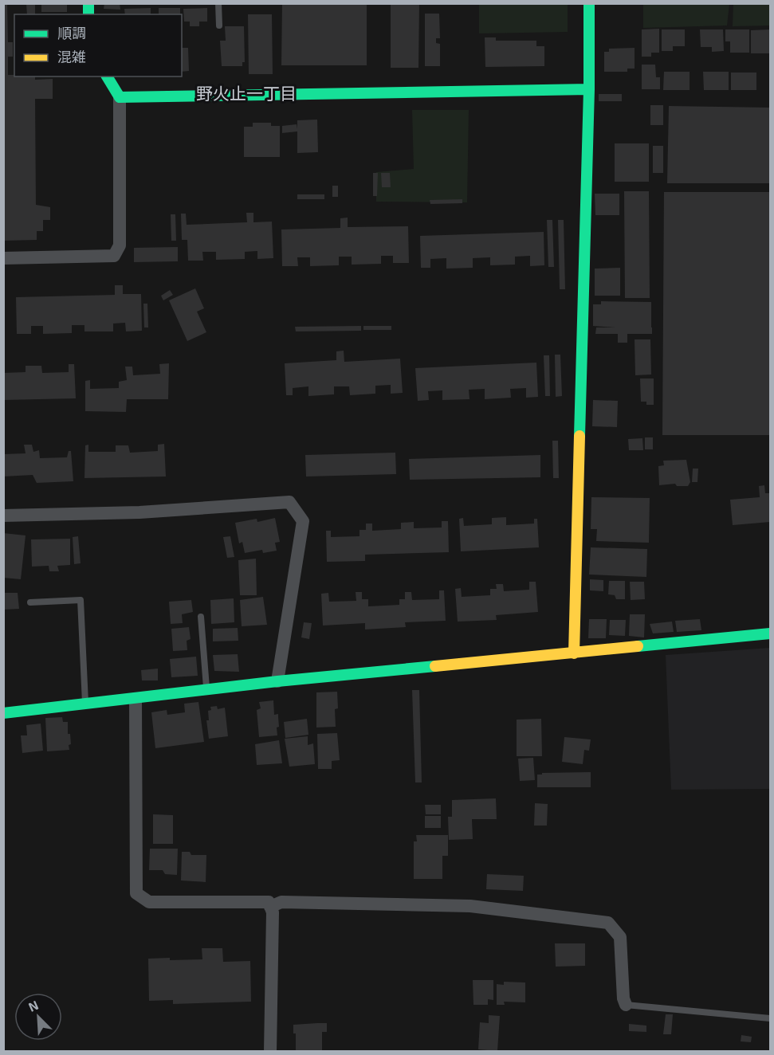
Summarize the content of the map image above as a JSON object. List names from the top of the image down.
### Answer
{
  "districts": ["野火止一丁目"],
  "legend": ["順調", "混雑"],
  "north": "top left"
}
